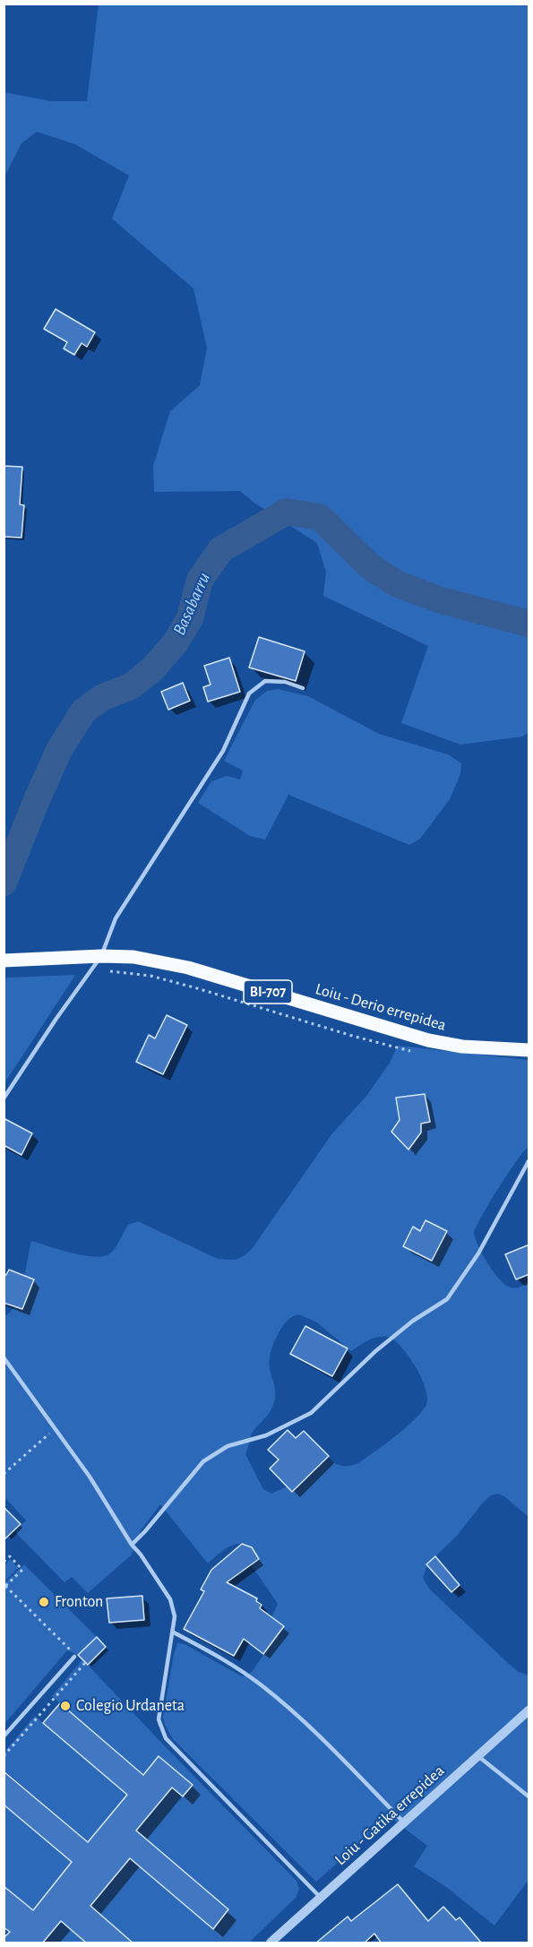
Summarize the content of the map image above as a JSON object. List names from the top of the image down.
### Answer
{
  "streets": {
    "main road": ["BI-707", "Loiu - Derio errepidea"],
    "street": ["Loiu - Gatika errepidea"]
  },
  "water": ["Basabarru"],
  "places": ["Fronton", "Colegio Urdaneta"]
}
